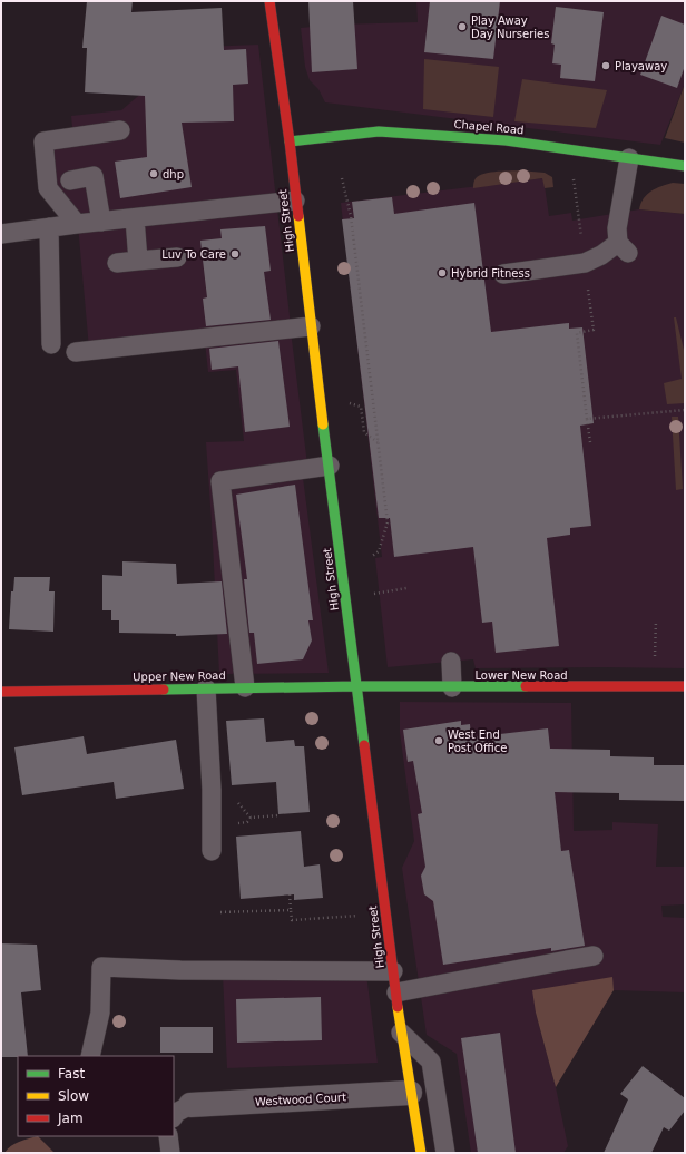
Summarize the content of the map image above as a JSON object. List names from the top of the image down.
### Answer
{
  "streets": {
    "main road": [
      "Chapel Road",
      "High Street",
      "Lower New Road",
      "Upper New Road"
    ],
    "street": ["Westwood Court"]
  },
  "crossings": [
    ["Chapel Road", "High Street"],
    ["High Street", "Lower New Road"],
    ["High Street", "Upper New Road"],
    ["High Street", "Westwood Court"],
    ["Lower New Road", "Upper New Road"]
  ],
  "places": [
    "Play Away Day Nurseries",
    "Playaway",
    "dhp",
    "Luv To Care",
    "Hybrid Fitness",
    "West End Post Office"
  ],
  "legend": ["Fast", "Slow", "Jam"]
}
